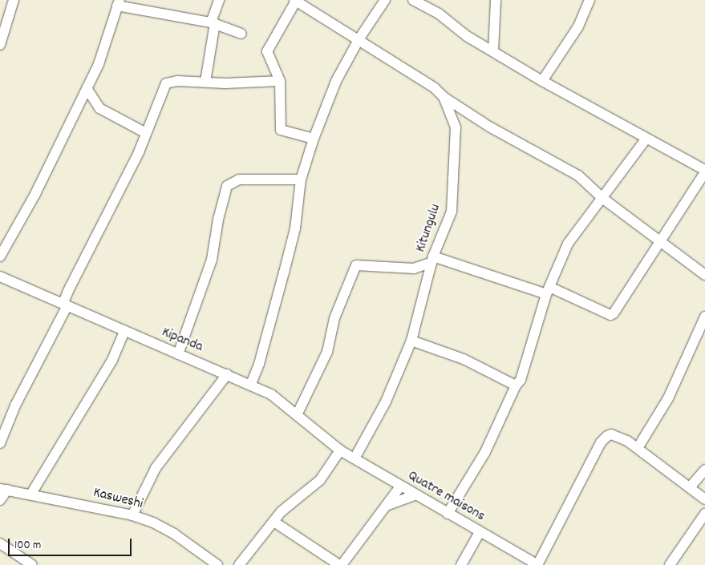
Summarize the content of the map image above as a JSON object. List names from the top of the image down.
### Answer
{
  "streets": {
    "street": [
      "Kitungulu",
      "Kipanda",
      "Quatre maisons",
      "Kasweshi"
    ]
  },
  "crossings": [
    ["Kitungulu", "Quatre maisons"],
    ["Kipanda", "Quatre maisons"]
  ],
  "scale_bar": "100 m"
}
